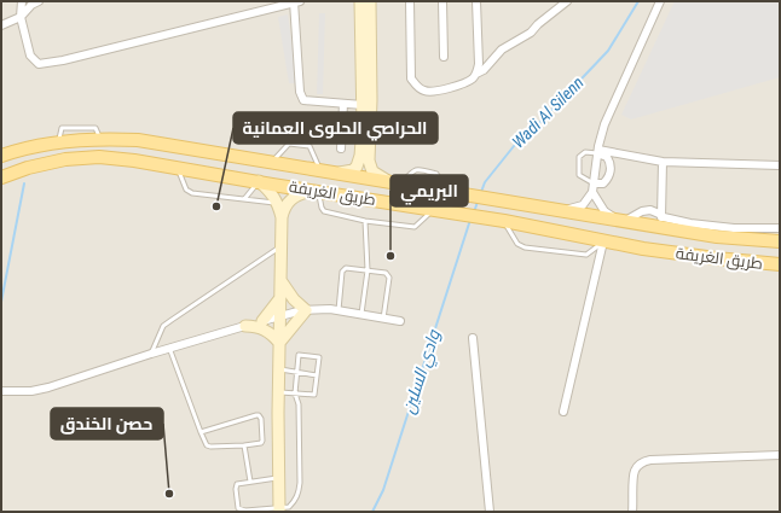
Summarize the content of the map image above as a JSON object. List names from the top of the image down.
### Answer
{
  "streets": {
    "main road": ["طريق الغريفة"]
  },
  "water": ["Wadi Al Silenn", "وادي السلين"],
  "places": ["الحراصي الحلوى العمانية", "البريمي", "حصن الخندق"]
}
